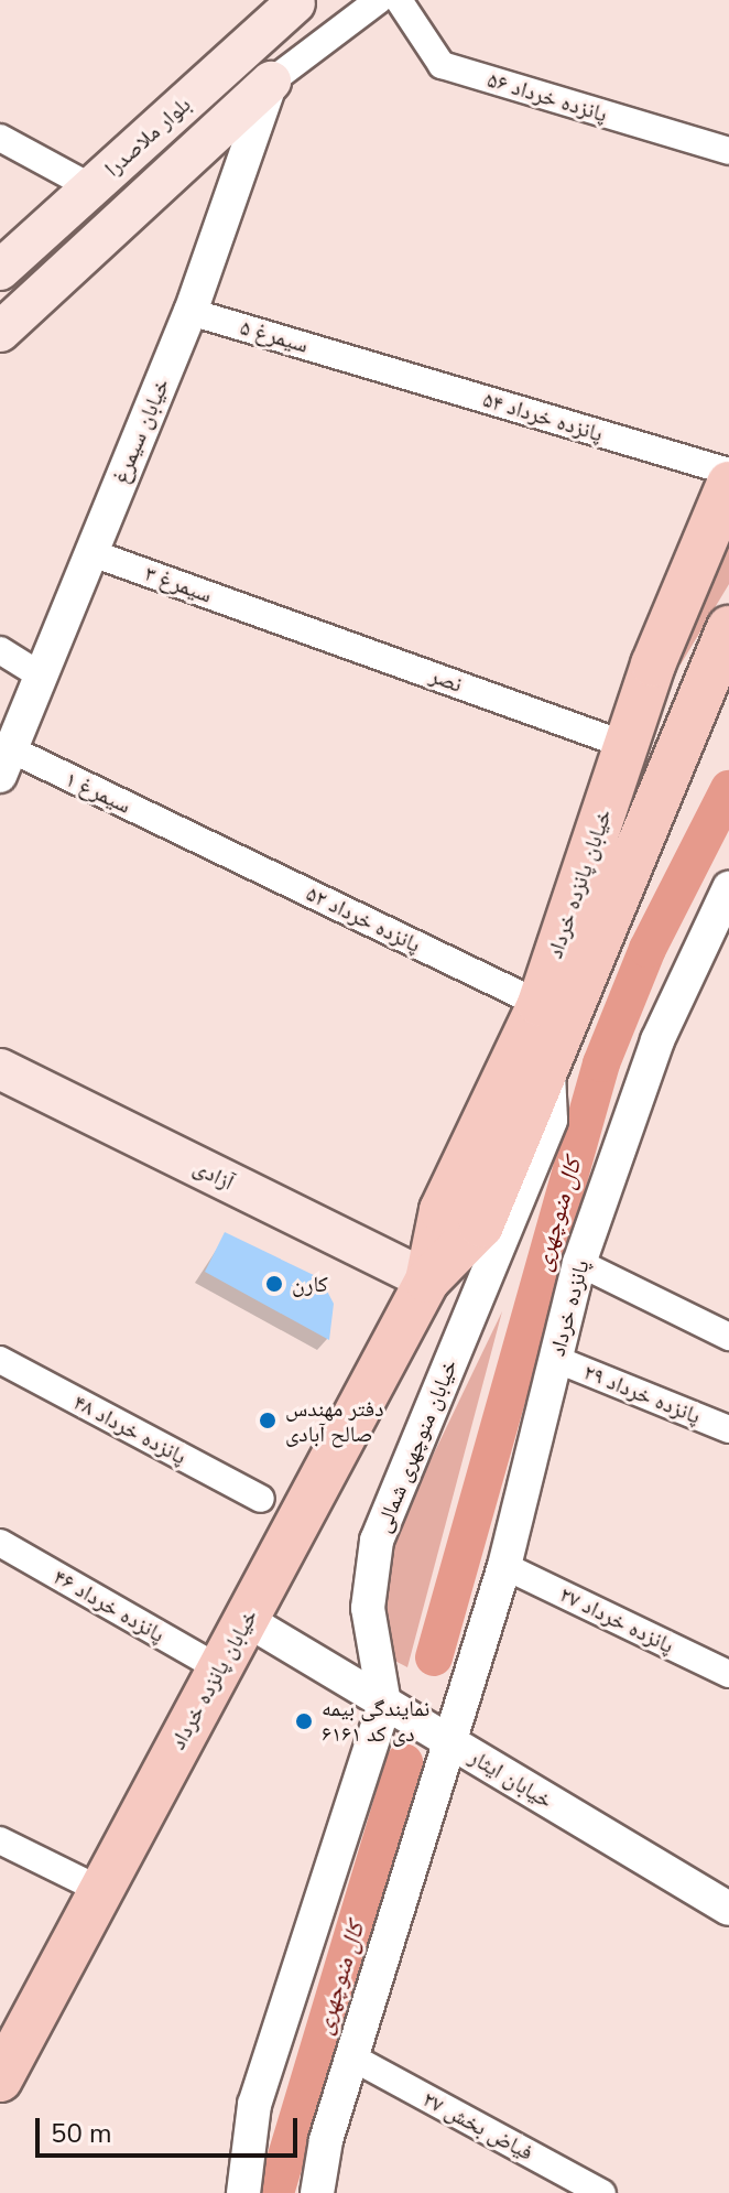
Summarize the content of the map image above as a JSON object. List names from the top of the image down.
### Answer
{
  "streets": {
    "main road": ["بلوار ملاصدرا", "خیابان پانزده خرداد", "آزادی"],
    "street": [
      "پانزده خرداد ۵۶",
      "سیمرغ ۵",
      "پانزده خرداد ۵۴",
      "خیابان سیمرغ",
      "سیمرغ ۳",
      "نصر",
      "سیمرغ ۱",
      "پانزده خرداد ۵۲",
      "پانزده خرداد",
      "پانزده خرداد ۲۹",
      "پانزده خرداد ۴۸",
      "خیابان منوچهری شمالی",
      "پانزده خرداد ۴۶",
      "پانزده خرداد ۲۷",
      "خیابان ایثار",
      "فیاض بخش ۲۷"
    ]
  },
  "crossings": [
    ["بلوار ملاصدرا", "خیابان سیمرغ"],
    ["سیمرغ ۵", "پانزده خرداد ۵۴"],
    ["سیمرغ ۵", "خیابان سیمرغ"],
    ["خیابان سیمرغ", "سیمرغ ۳"],
    ["خیابان سیمرغ", "سیمرغ ۱"],
    ["سیمرغ ۳", "نصر"],
    ["نصر", "خیابان پانزده خرداد"],
    ["سیمرغ ۱", "پانزده خرداد ۵۲"],
    ["خیابان پانزده خرداد", "پانزده خرداد ۵۲"],
    ["خیابان پانزده خرداد", "آزادی"],
    ["خیابان پانزده خرداد", "خیابان منوچهری شمالی"],
    ["خیابان پانزده خرداد", "پانزده خرداد ۴۶"],
    ["خیابان پانزده خرداد", "خیابان ایثار"],
    ["پانزده خرداد", "پانزده خرداد ۲۹"],
    ["پانزده خرداد", "پانزده خرداد ۲۷"],
    ["پانزده خرداد", "خیابان ایثار"],
    ["خیابان منوچهری شمالی", "خیابان ایثار"]
  ],
  "water": ["کال منوچهری"],
  "places": ["کارن", "دفتر مهندس صالح آبادی", "نمایندگی بیمه دی کد ۶۱۶۱"],
  "scale_bar": "50 m"
}
